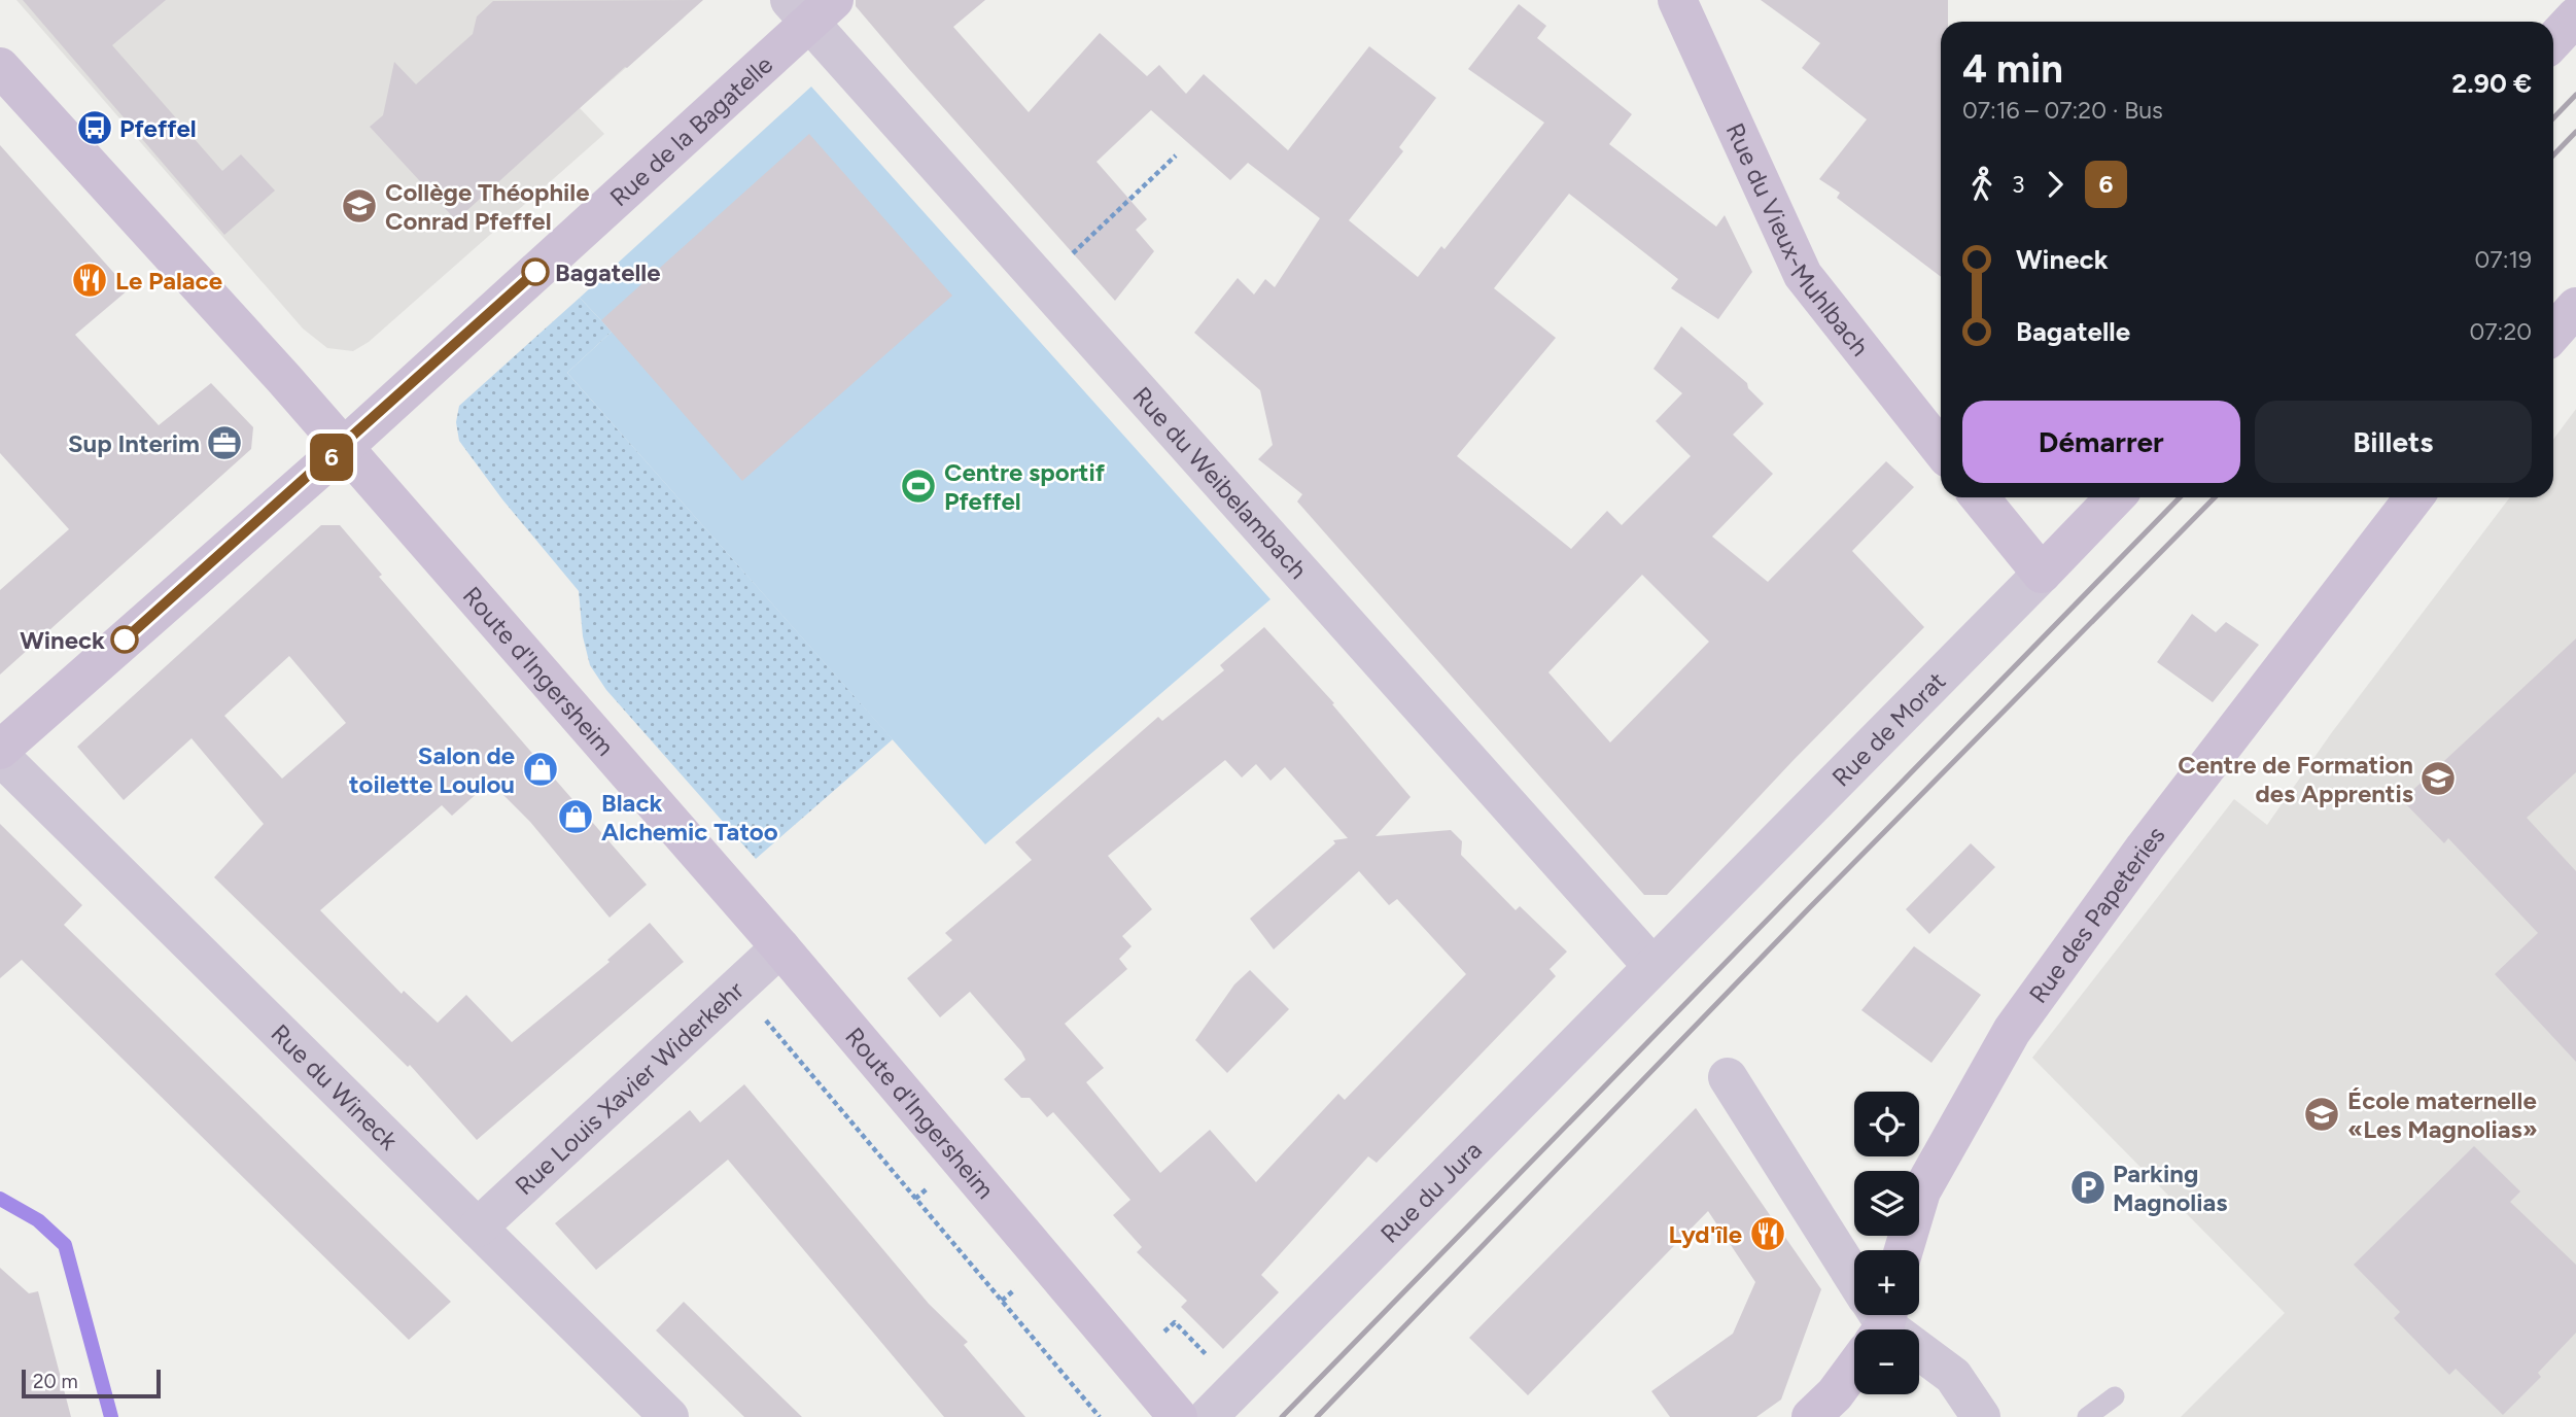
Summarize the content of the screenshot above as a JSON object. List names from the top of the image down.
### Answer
{
  "streets": {
    "street": [
      "Rue de la Bagatelle",
      "Rue du Vieux-Muhlbach",
      "Rue du Weibelambach",
      "Route d'Ingersheim",
      "Rue de Morat",
      "Rue des Papeteries",
      "Rue du Wineck",
      "Rue Louis Xavier Widerkehr",
      "Rue du Jura"
    ]
  },
  "crossings": [
    ["Rue de la Bagatelle", "Rue du Weibelambach"],
    ["Rue de la Bagatelle", "Route d'Ingersheim"],
    ["Rue du Weibelambach", "Rue de Morat"],
    ["Rue du Weibelambach", "Rue du Jura"],
    ["Route d'Ingersheim", "Rue Louis Xavier Widerkehr"],
    ["Rue de Morat", "Rue du Jura"],
    ["Rue du Wineck", "Rue Louis Xavier Widerkehr"]
  ],
  "places": {
    "bus stop": ["Pfeffel"],
    "school or university": ["Collège Théophile Conrad Pfeffel", "Centre de Formation des Apprentis", "École maternelle «Les Magnolias»"],
    "other": ["Bagatelle", "Wineck"],
    "restaurant": ["Le Palace", "Lyd'île"],
    "office": ["Sup Interim"],
    "sports": ["Centre sportif Pfeffel"],
    "shop": ["Salon de toilette Loulou", "Black Alchemic Tatoo"],
    "parking": ["Parking Magnolias"]
  },
  "lines": ["bus line 6"],
  "scale_bar": "20 m",
  "page": {
    "on_map": "6",
    "heading": ["4 min", "07:16 – 07:20 · Bus", "2.90 €"],
    "legs": ["3", "6"],
    "list": [
      {
        "name": "Wineck",
        "value": "07:19"
      },
      {
        "name": "Bagatelle",
        "value": "07:20"
      }
    ],
    "buttons": ["Démarrer", "Billets"],
    "map_buttons": ["+", "−"],
    "scale": "20 m"
  }
}
